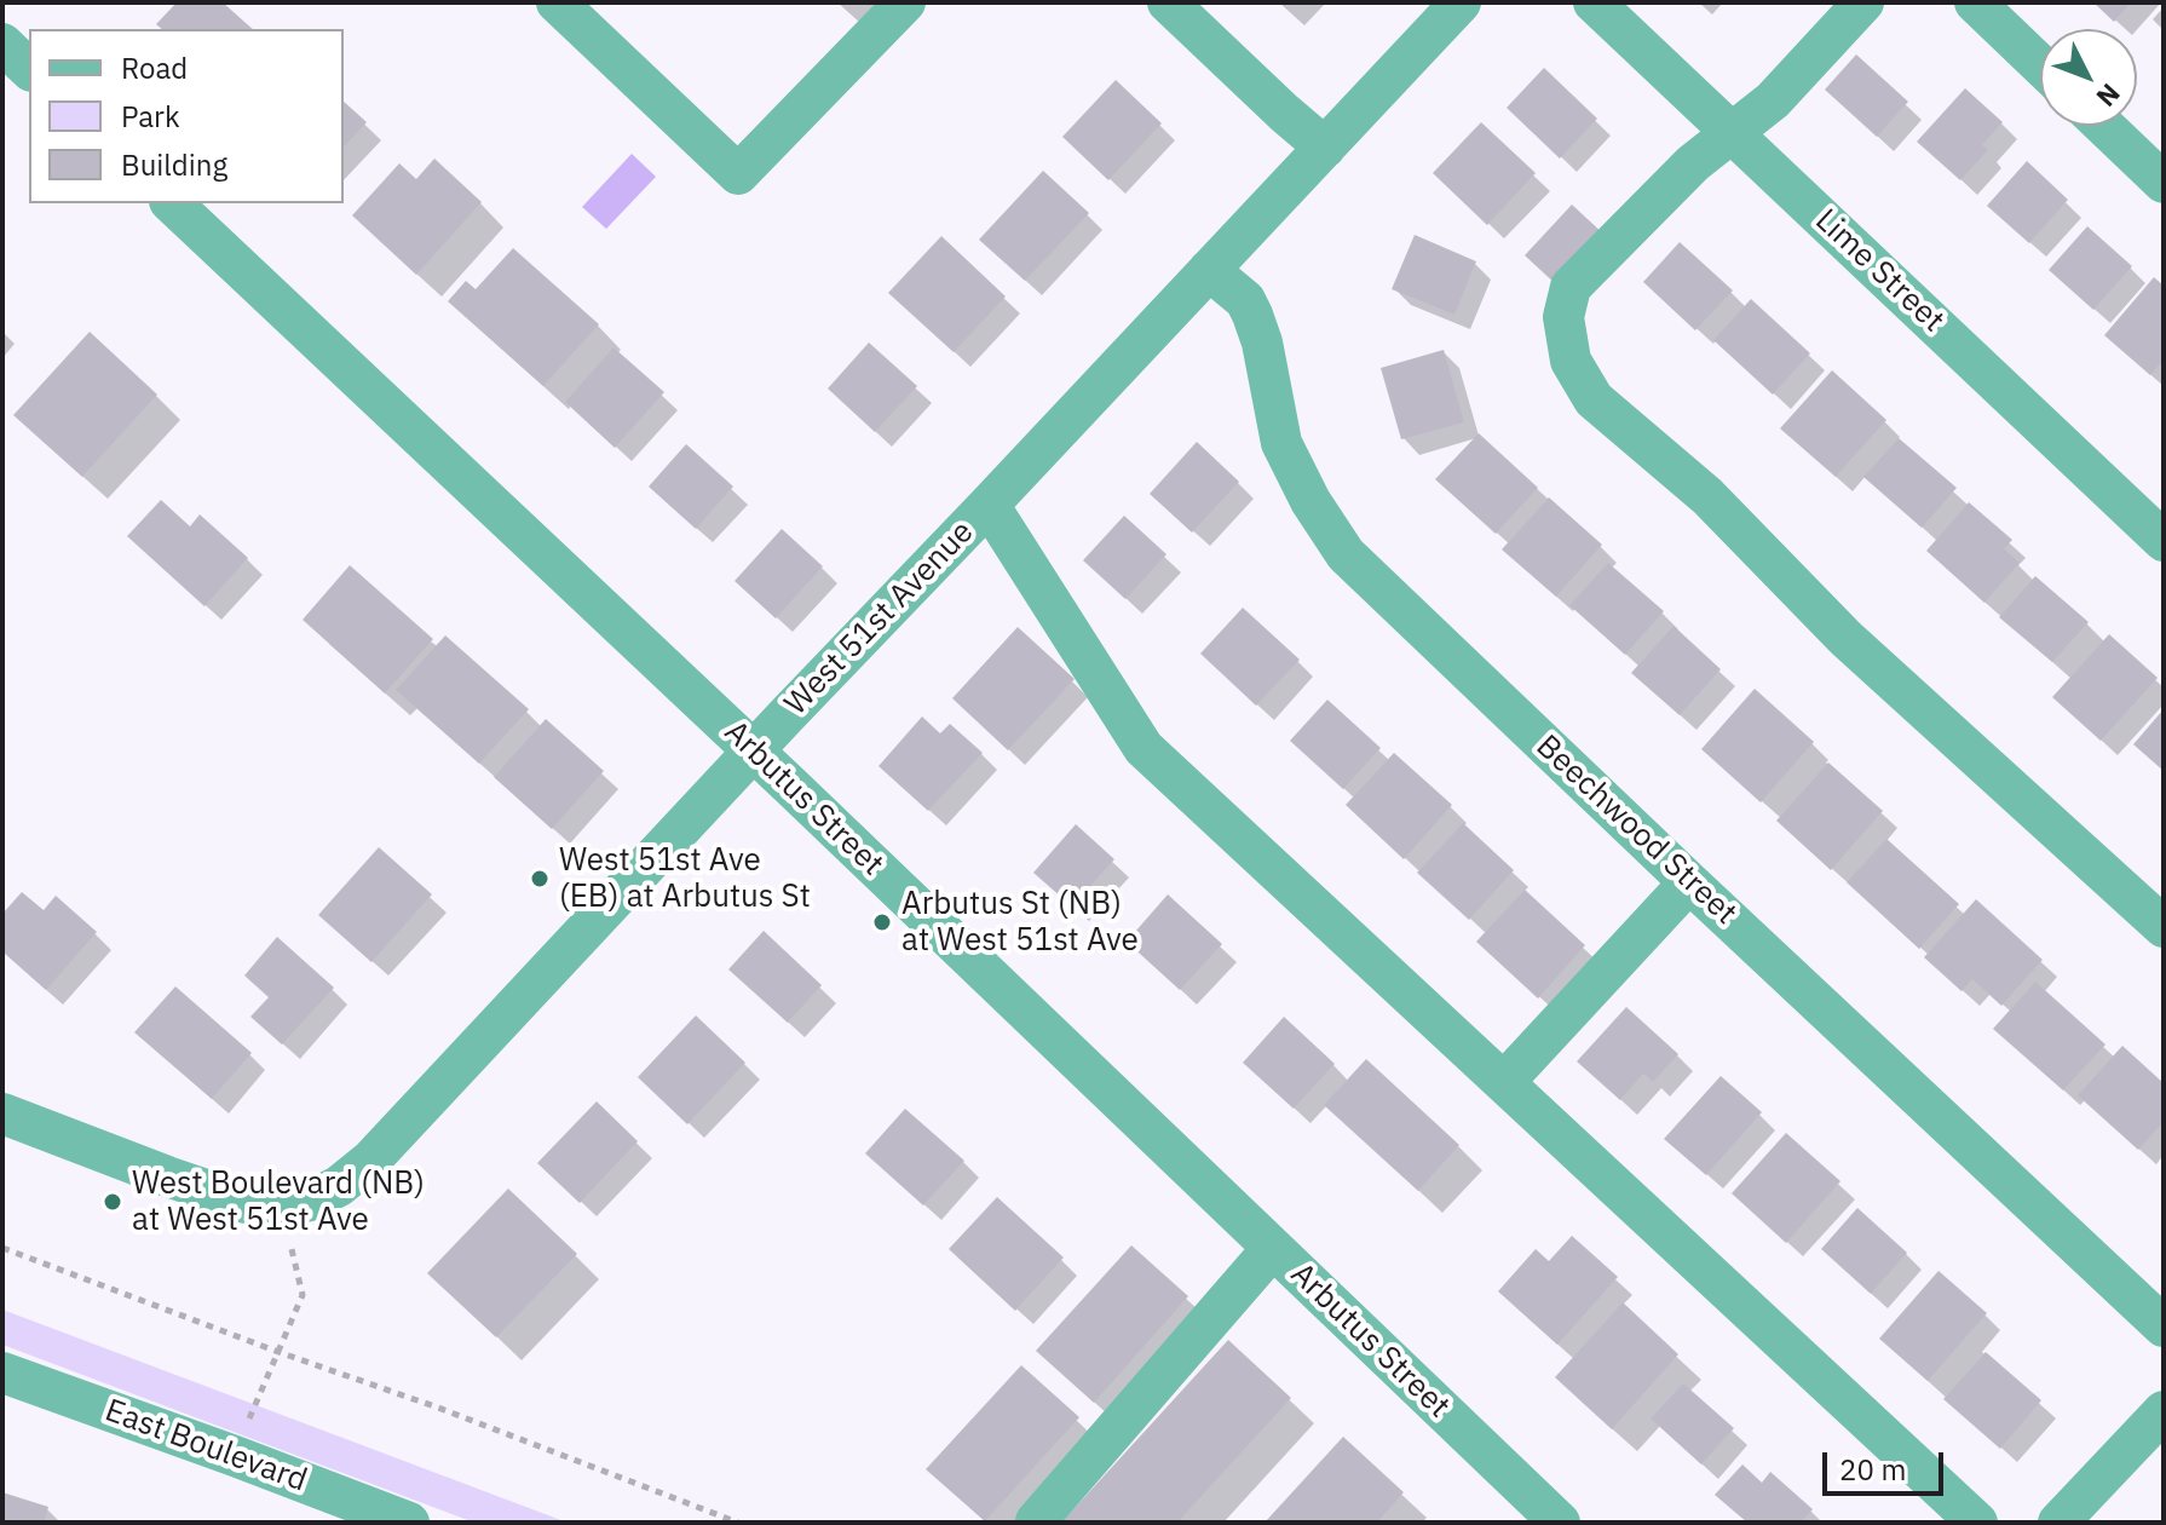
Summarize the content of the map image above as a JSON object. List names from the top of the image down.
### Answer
{
  "streets": {
    "street": [
      "Lime Street",
      "West 51st Avenue",
      "Arbutus Street",
      "Beechwood Street",
      "East Boulevard"
    ]
  },
  "crossings": [
    ["West 51st Avenue", "Arbutus Street"],
    ["West 51st Avenue", "Beechwood Street"]
  ],
  "places": ["West 51st Ave (EB) at Arbutus St", "Arbutus St (NB) at West 51st Ave", "West Boulevard (NB) at West 51st Ave"],
  "legend": ["Road", "Park", "Building"],
  "scale_bar": "20 m",
  "north": "bottom right"
}
